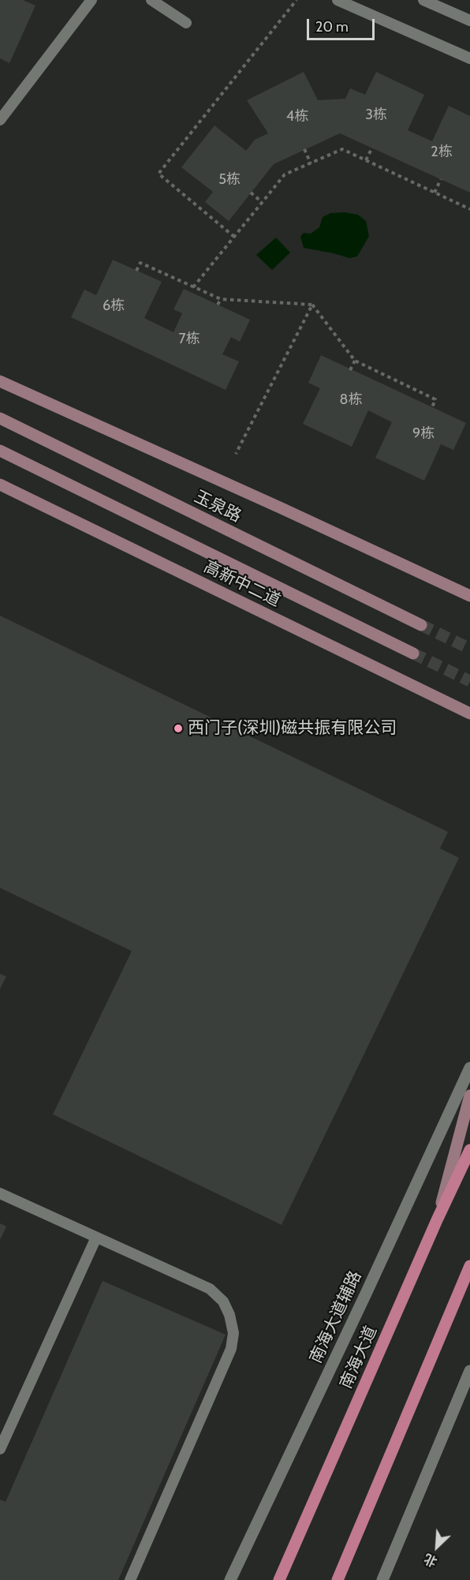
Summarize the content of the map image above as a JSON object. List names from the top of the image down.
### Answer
{
  "streets": {
    "main road": ["玉泉路", "高新中二道", "南海大道"],
    "street": ["南海大道辅路"]
  },
  "places": ["西门子(深圳)磁共振有限公司"],
  "house_numbers": [
    "3栋",
    "4栋",
    "2栋",
    "5栋",
    "6栋",
    "7栋",
    "8栋",
    "9栋"
  ],
  "scale_bar": "20 m",
  "north": "bottom left"
}
